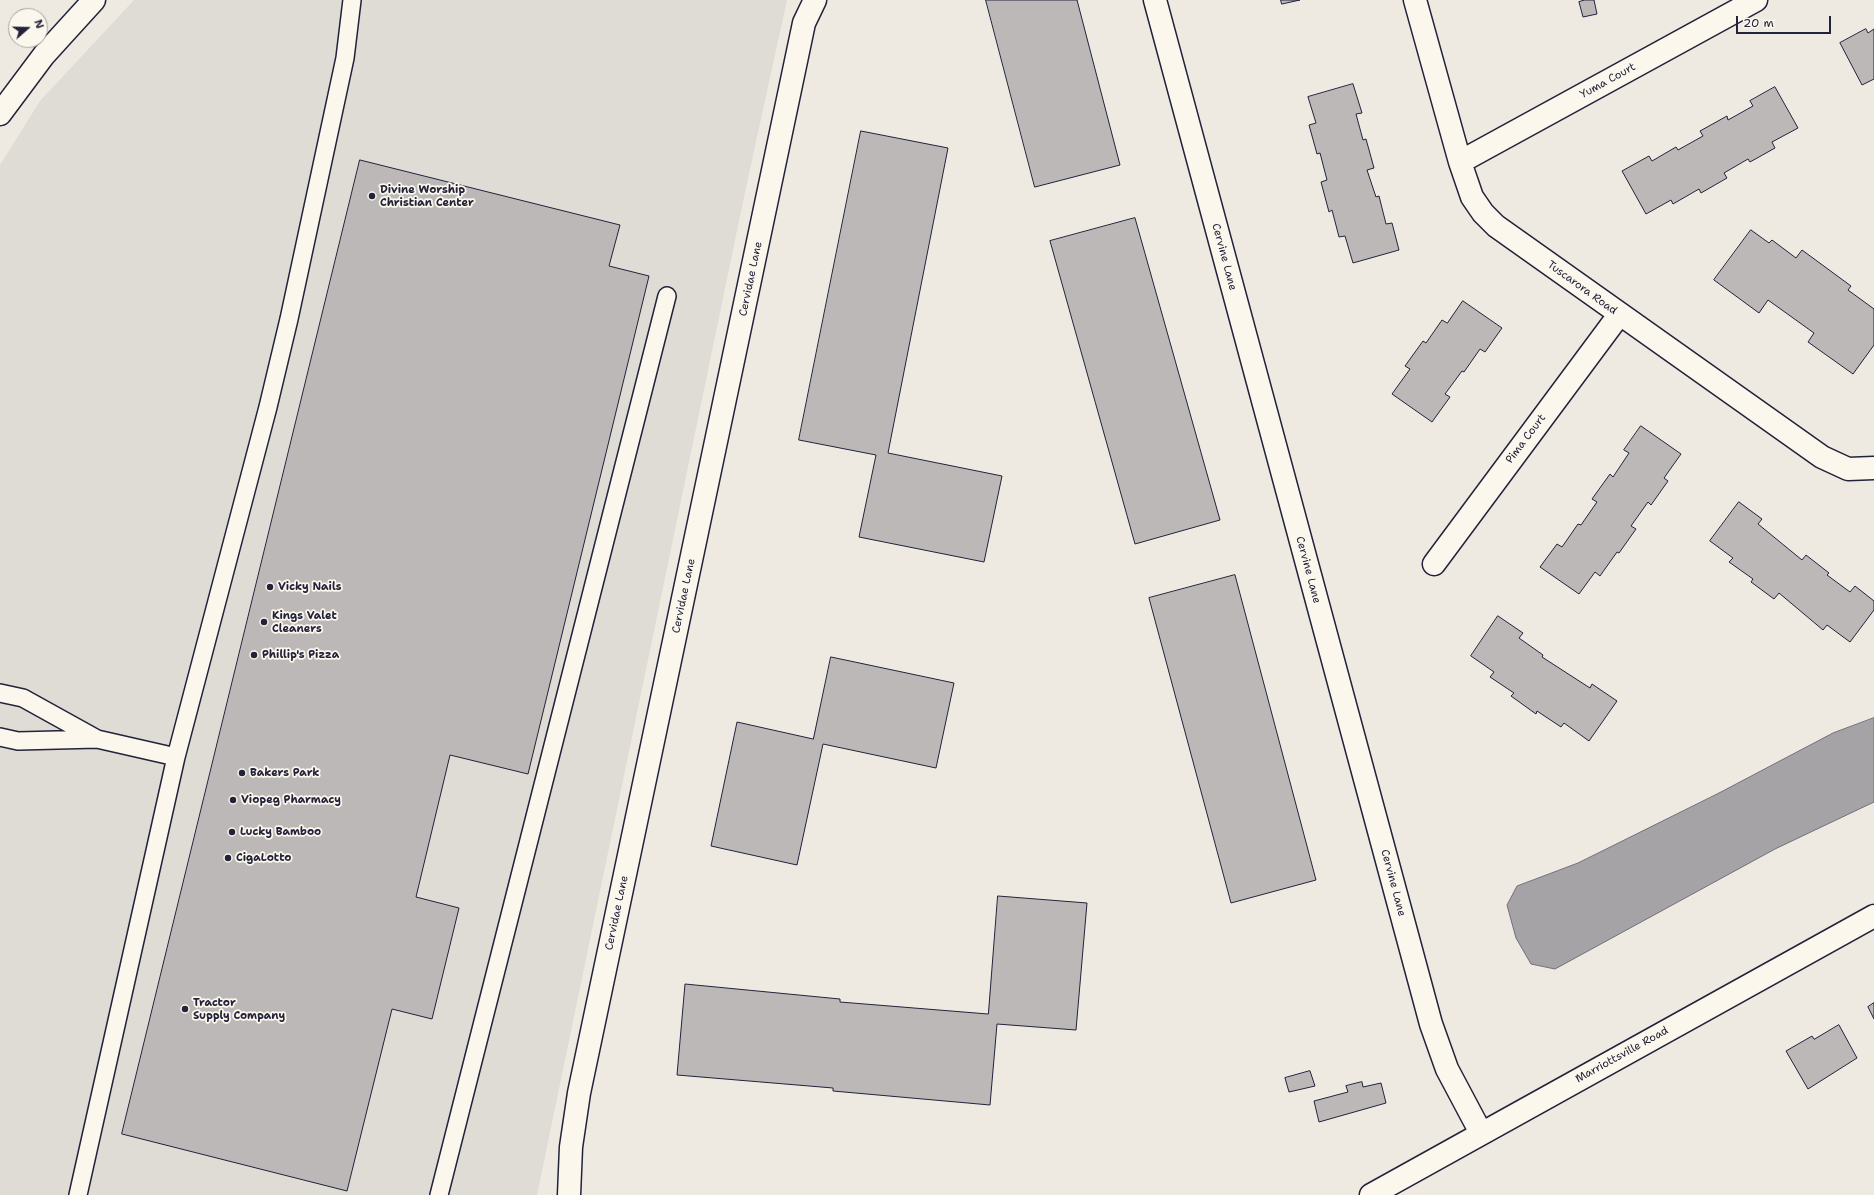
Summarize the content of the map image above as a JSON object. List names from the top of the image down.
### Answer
{
  "streets": {
    "street": [
      "Yuma Court",
      "Cervine Lane",
      "Cervidae Lane",
      "Tuscarora Road",
      "Pima Court",
      "Marriottsville Road"
    ]
  },
  "crossings": [
    ["Yuma Court", "Tuscarora Road"],
    ["Cervine Lane", "Marriottsville Road"],
    ["Tuscarora Road", "Pima Court"]
  ],
  "places": [
    "Divine Worship Christian Center",
    "Vicky Nails",
    "Kings Valet Cleaners",
    "Phillip's Pizza",
    "Bakers Park",
    "Viopeg Pharmacy",
    "Lucky Bamboo",
    "CigaLotto",
    "Tractor Supply Company"
  ],
  "scale_bar": "20 m",
  "north": "right"
}
